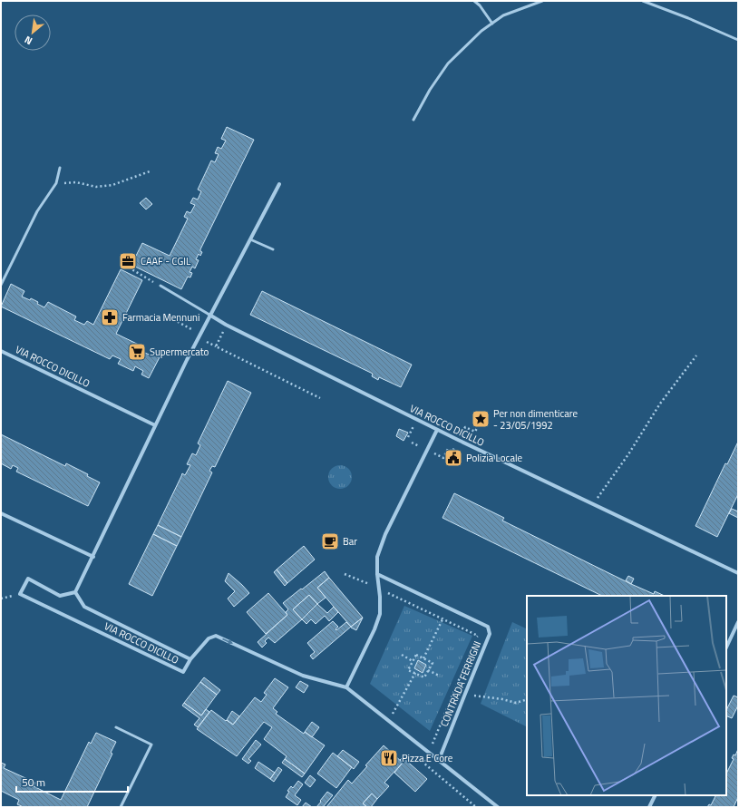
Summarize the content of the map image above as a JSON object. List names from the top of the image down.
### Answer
{
  "streets": {
    "street": ["VIA ROCCO DICILLO", "CONTRADA FERRIGNI"]
  },
  "places": {
    "office": ["CAAF - CGIL"],
    "pharmacy": ["Farmacia Mennuni"],
    "supermarket": ["Supermercato"],
    "place": ["Per non dimenticare - 23/05/1992"],
    "public building": ["Polizia Locale"],
    "cafe": ["Bar"],
    "restaurant": ["Pizza E Core"]
  },
  "scale_bar": "50 m",
  "north": "bottom left"
}
